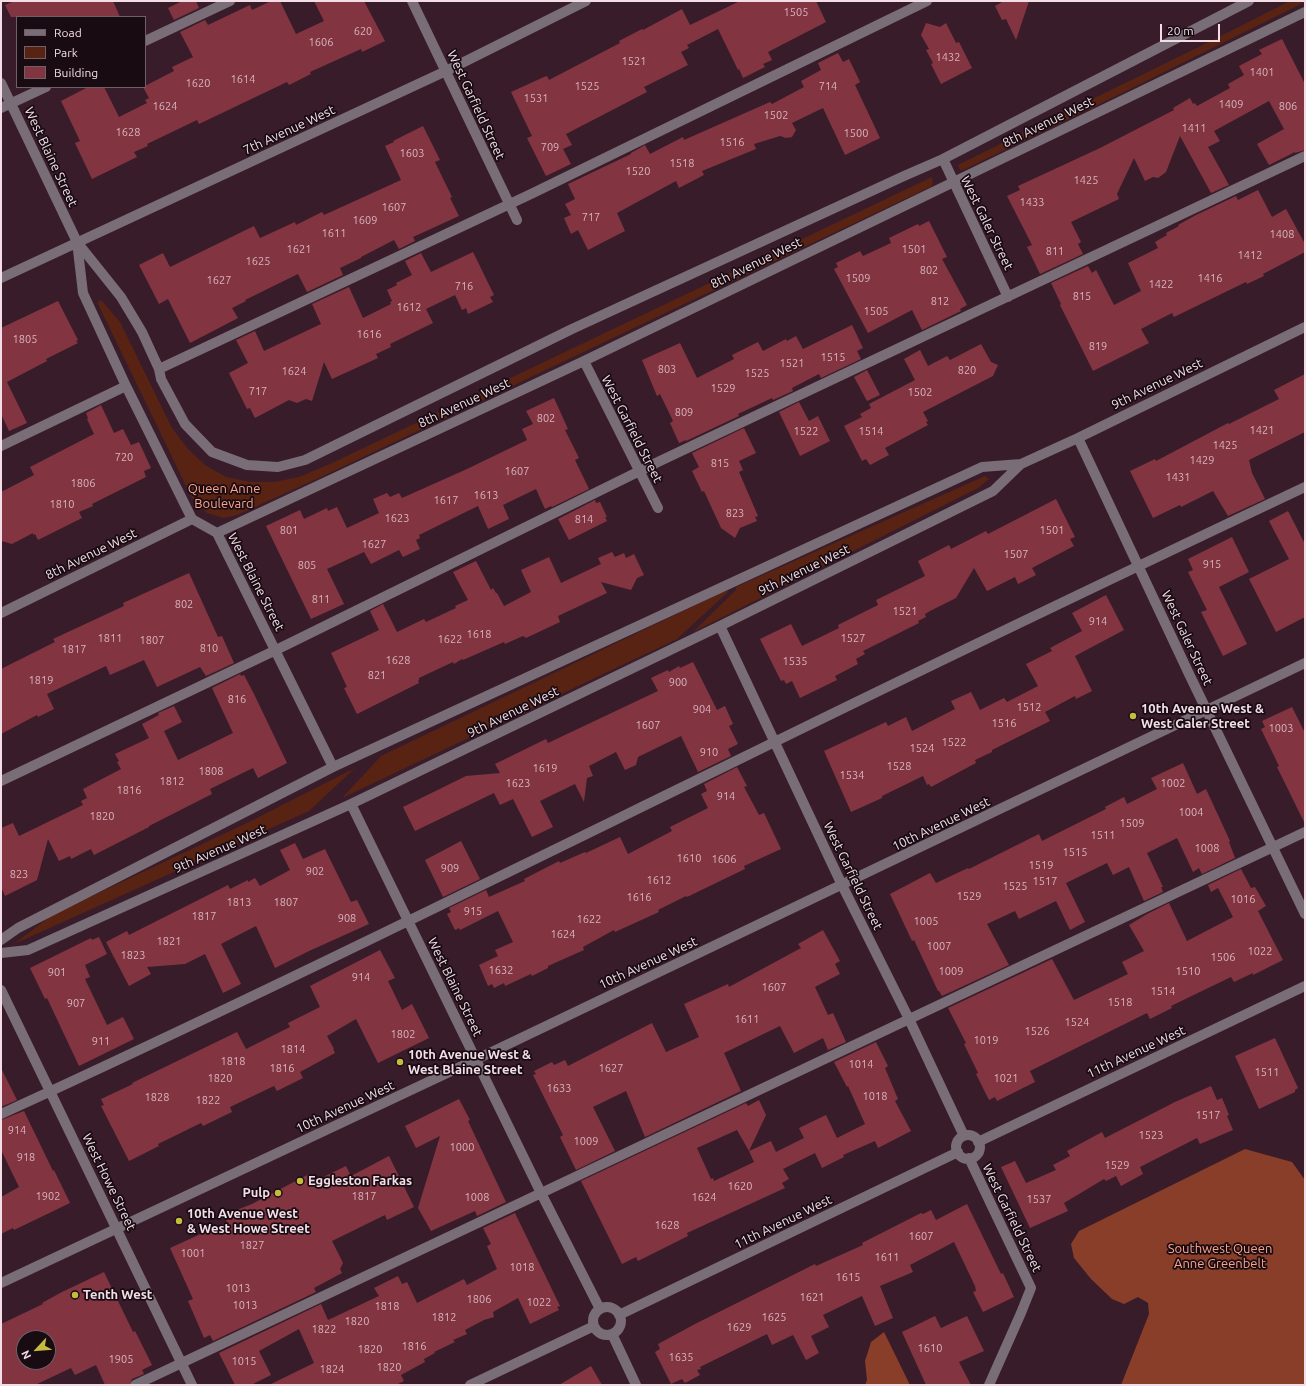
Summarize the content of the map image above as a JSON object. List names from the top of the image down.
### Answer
{
  "streets": {
    "street": [
      "West Garfield Street",
      "8th Avenue West",
      "7th Avenue West",
      "West Blaine Street",
      "West Galer Street",
      "9th Avenue West",
      "10th Avenue West",
      "11th Avenue West",
      "West Howe Street"
    ]
  },
  "crossings": [
    ["West Garfield Street", "8th Avenue West"],
    ["West Garfield Street", "7th Avenue West"],
    ["West Garfield Street", "9th Avenue West"],
    ["West Garfield Street", "10th Avenue West"],
    ["West Garfield Street", "11th Avenue West"],
    ["8th Avenue West", "West Blaine Street"],
    ["8th Avenue West", "West Galer Street"],
    ["7th Avenue West", "West Blaine Street"],
    ["West Blaine Street", "9th Avenue West"],
    ["West Blaine Street", "10th Avenue West"],
    ["West Blaine Street", "11th Avenue West"],
    ["West Galer Street", "9th Avenue West"],
    ["West Galer Street", "10th Avenue West"],
    ["10th Avenue West", "West Howe Street"]
  ],
  "parks": ["Queen Anne Boulevard", "Southwest Queen Anne Greenbelt"],
  "places": [
    "10th Avenue West & West Galer Street",
    "10th Avenue West & West Blaine Street",
    "Eggleston Farkas",
    "Pulp",
    "10th Avenue West & West Howe Street",
    "Tenth West"
  ],
  "house_numbers": [
    "1505",
    "620",
    "1606",
    "1432",
    "1521",
    "1401",
    "1614",
    "1620",
    "1525",
    "714",
    "1531",
    "1409",
    "1624",
    "806",
    "1502",
    "1411",
    "1628",
    "1500",
    "1516",
    "709",
    "1603",
    "1518",
    "1520",
    "1425",
    "1433",
    "1607",
    "717",
    "1609",
    "1611",
    "1408",
    "1621",
    "1501",
    "811",
    "1412",
    "1625",
    "802",
    "1509",
    "1416",
    "1627",
    "1422",
    "716",
    "815",
    "812",
    "1612",
    "1505",
    "1616",
    "1805",
    "819",
    "1515",
    "1521",
    "803",
    "820",
    "1624",
    "1525",
    "1529",
    "717",
    "1502",
    "809",
    "802",
    "1421",
    "1522",
    "1514",
    "1425",
    "720",
    "1429",
    "815",
    "1607",
    "1431",
    "1806",
    "1613",
    "1617",
    "1810",
    "823",
    "1623",
    "814",
    "801",
    "1501",
    "1627",
    "1507",
    "915",
    "805",
    "811",
    "802",
    "1521",
    "914",
    "1618",
    "1811",
    "1527",
    "1622",
    "1807",
    "810",
    "1817",
    "1628",
    "1535",
    "821",
    "1819",
    "900",
    "816",
    "1512",
    "904",
    "1516",
    "1607",
    "1003",
    "1522",
    "1524",
    "910",
    "1528",
    "1619",
    "1808",
    "1534",
    "1812",
    "1623",
    "1002",
    "1816",
    "914",
    "1004",
    "1820",
    "1509",
    "1511",
    "1008",
    "1515",
    "1610",
    "1606",
    "1519",
    "909",
    "902",
    "823",
    "1612",
    "1517",
    "1525",
    "1529",
    "1616",
    "1016",
    "1813",
    "1807",
    "915",
    "1817",
    "908",
    "1622",
    "1005",
    "1624",
    "1821",
    "1007",
    "1022",
    "1823",
    "1506",
    "1632",
    "1009",
    "1510",
    "901",
    "914",
    "1607",
    "1514",
    "1518",
    "907",
    "1611",
    "1524",
    "1526",
    "1802",
    "1019",
    "911",
    "1814",
    "1818",
    "1014",
    "1816",
    "1627",
    "1511",
    "1820",
    "1021",
    "1633",
    "1018",
    "1828",
    "1822",
    "1517",
    "914",
    "1523",
    "1009",
    "1000",
    "918",
    "1529",
    "1620",
    "1902",
    "1817",
    "1008",
    "1624",
    "1537",
    "1628",
    "1607",
    "1827",
    "1001",
    "1611",
    "1018",
    "1615",
    "1013",
    "1621",
    "1806",
    "1022",
    "1013",
    "1818",
    "1812",
    "1625",
    "1820",
    "1629",
    "1822",
    "1816",
    "1610",
    "1820",
    "1635",
    "1905",
    "1015",
    "1820",
    "1824"
  ],
  "legend": ["Road", "Park", "Building"],
  "scale_bar": "20 m",
  "north": "bottom left"
}
